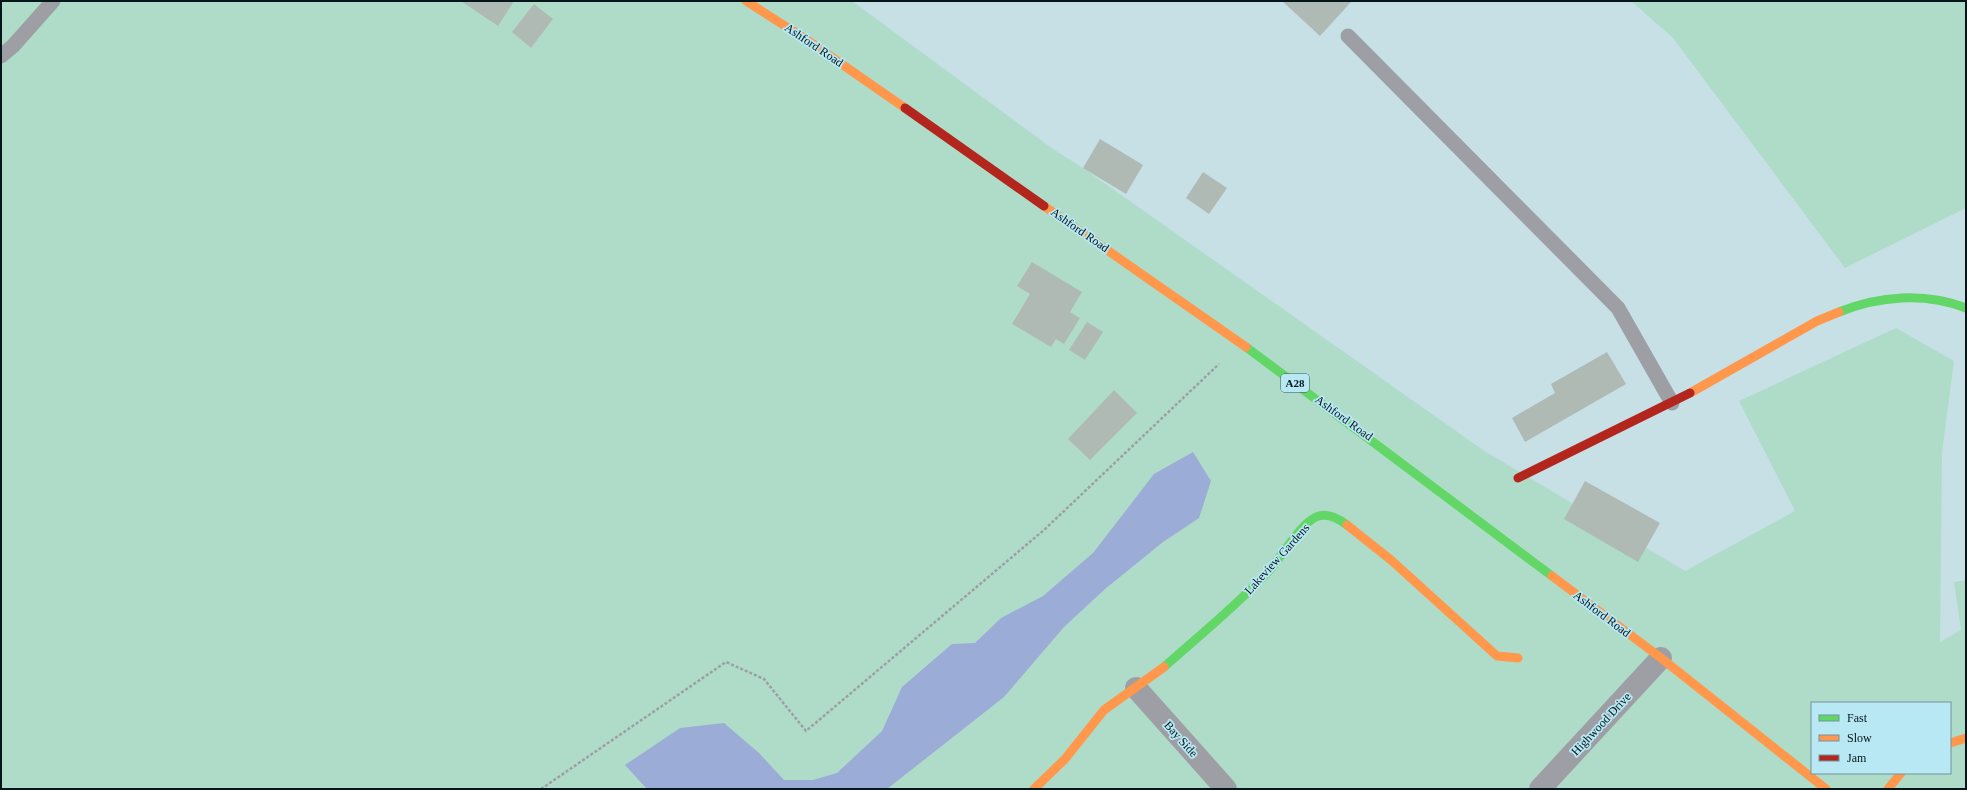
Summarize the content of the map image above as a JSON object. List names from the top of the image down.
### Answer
{
  "streets": {
    "main road": ["Ashford Road", "A28", "Lakeview Gardens"],
    "street": ["Highwood Drive", "Bay Side"]
  },
  "crossings": [
    ["Ashford Road", "Highwood Drive"],
    ["Lakeview Gardens", "Bay Side"]
  ],
  "legend": ["Fast", "Slow", "Jam"]
}
